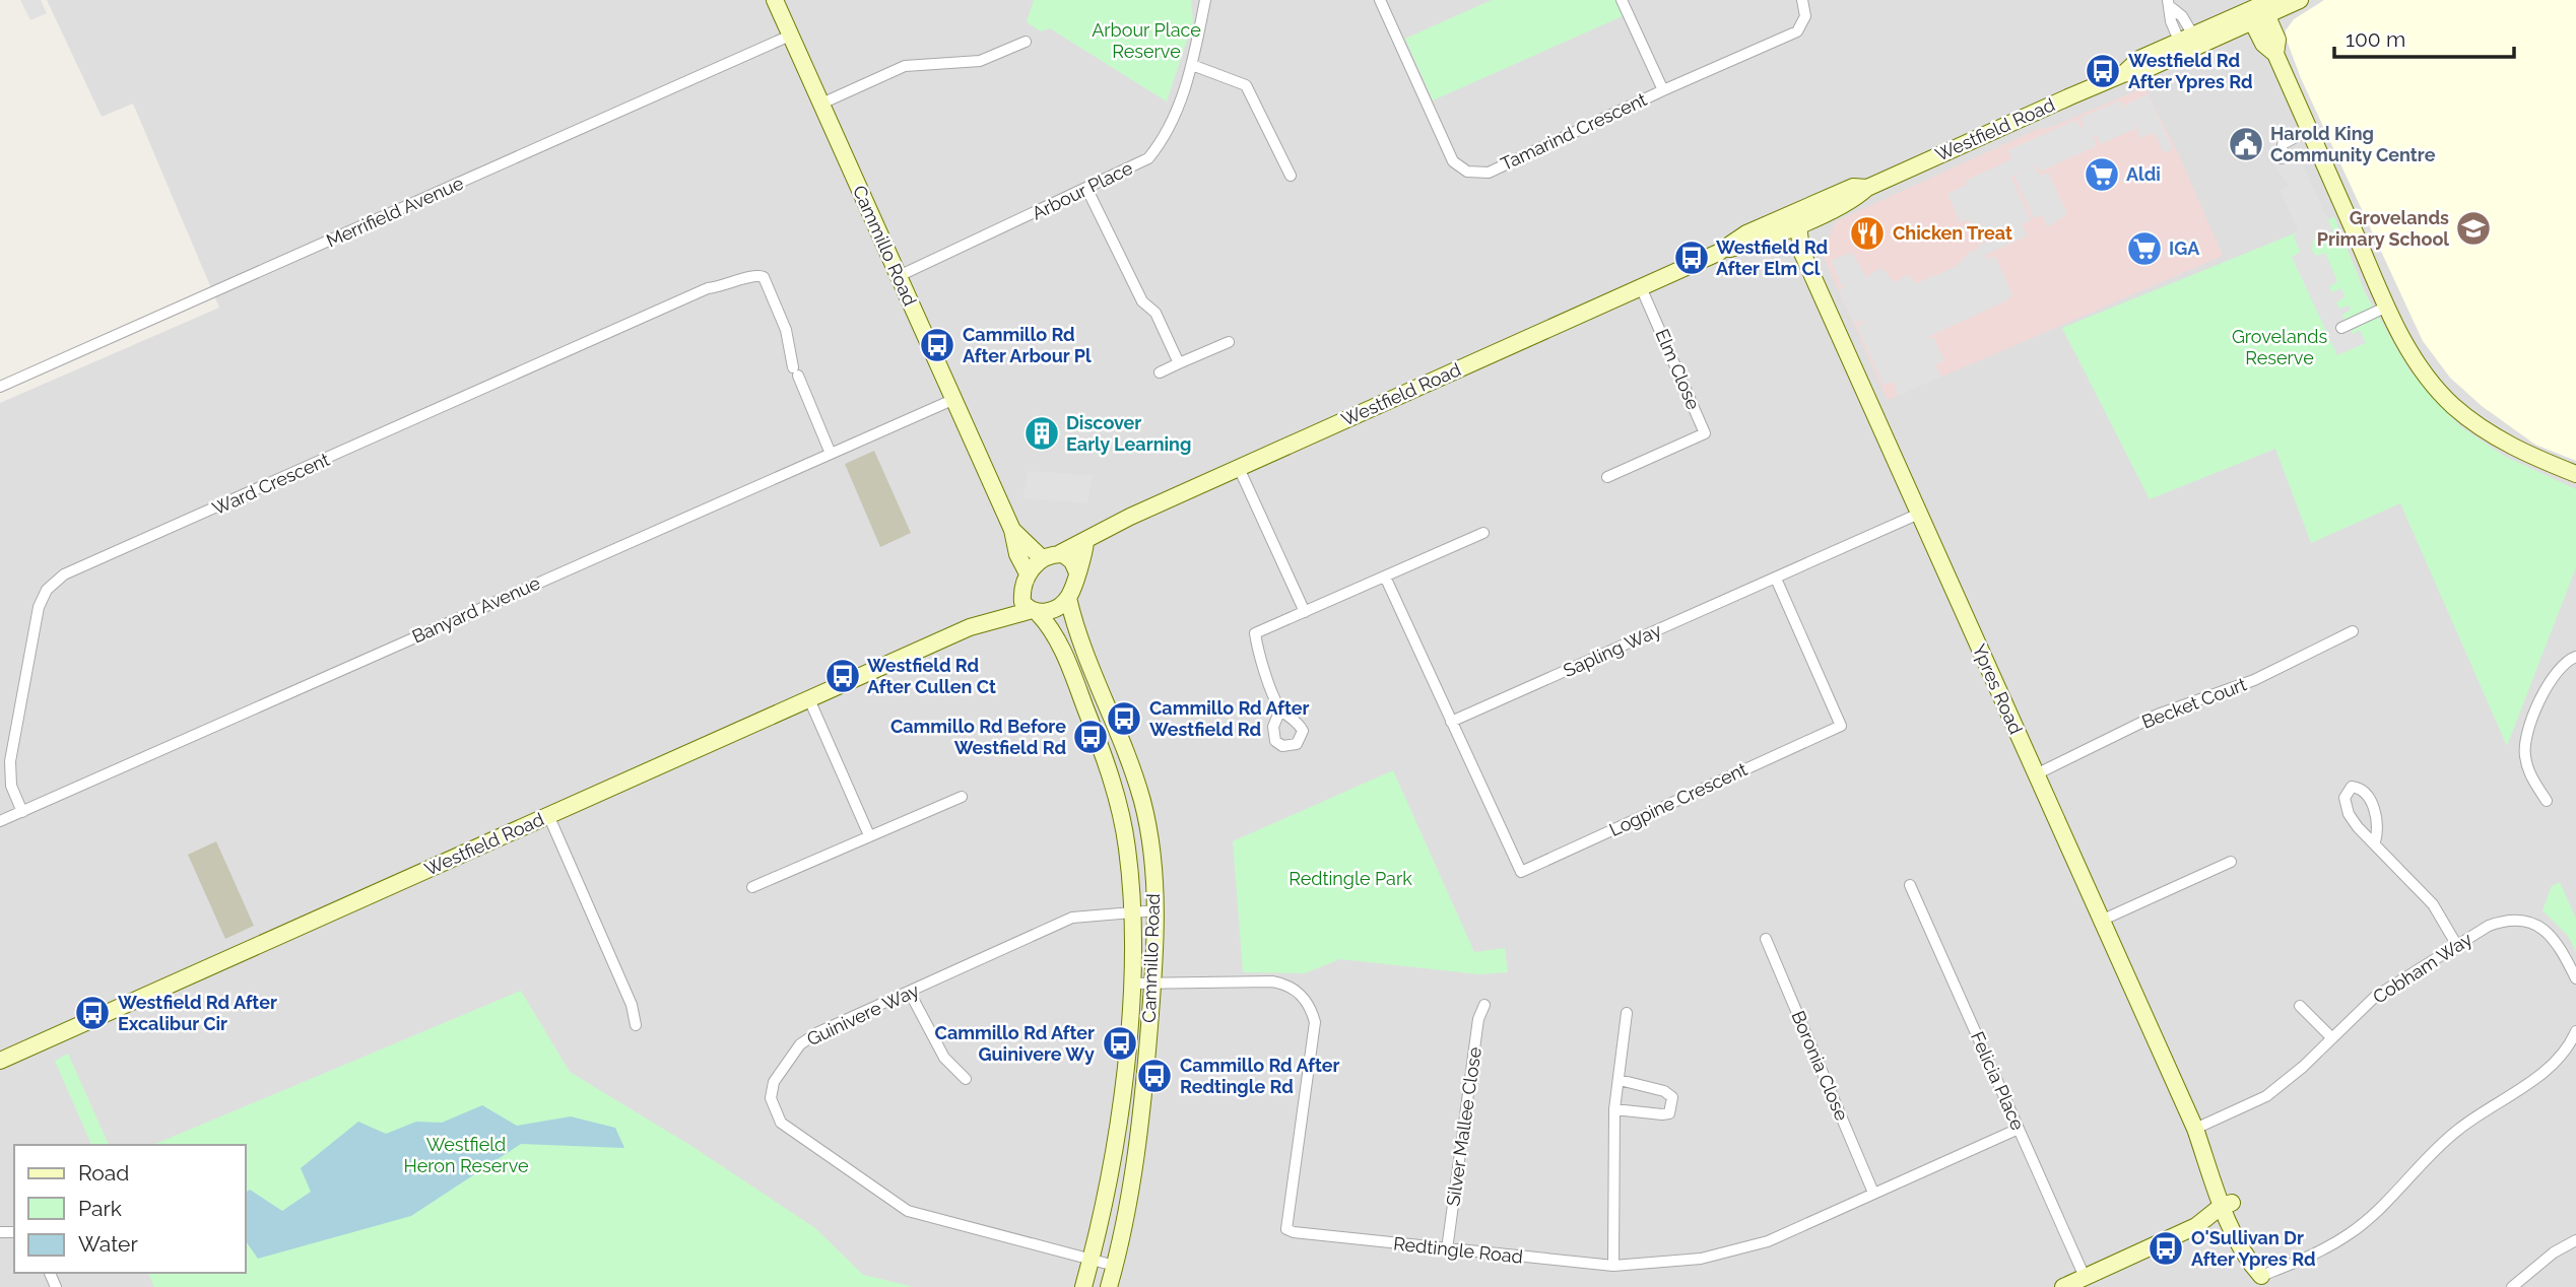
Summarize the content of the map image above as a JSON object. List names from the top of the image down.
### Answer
{
  "streets": {
    "main road": ["Westfield Road", "Cammillo Road", "Ypres Road"],
    "street": [
      "Tamarind Crescent",
      "Arbour Place",
      "Merrifield Avenue",
      "Elm Close",
      "Ward Crescent",
      "Banyard Avenue",
      "Sapling Way",
      "Becket Court",
      "Logpine Crescent",
      "Cobham Way",
      "Guinivere Way",
      "Boronia Close",
      "Felicia Place",
      "Silver Mallee Close",
      "Redtingle Road"
    ]
  },
  "crossings": [
    ["Westfield Road", "Cammillo Road"],
    ["Westfield Road", "Elm Close"],
    ["Westfield Road", "Ypres Road"],
    ["Arbour Place", "Cammillo Road"],
    ["Merrifield Avenue", "Cammillo Road"],
    ["Cammillo Road", "Banyard Avenue"],
    ["Cammillo Road", "Guinivere Way"],
    ["Cammillo Road", "Redtingle Road"],
    ["Ward Crescent", "Banyard Avenue"],
    ["Sapling Way", "Ypres Road"],
    ["Sapling Way", "Logpine Crescent"],
    ["Ypres Road", "Becket Court"],
    ["Ypres Road", "Cobham Way"],
    ["Boronia Close", "Redtingle Road"],
    ["Felicia Place", "Redtingle Road"],
    ["Silver Mallee Close", "Redtingle Road"]
  ],
  "parks": [
    "Arbour Place Reserve",
    "Grovelands Reserve",
    "Redtingle Park",
    "Westfield Heron Reserve"
  ],
  "places": {
    "bus stop": [
      "Westfield Rd After Ypres Rd",
      "Westfield Rd After Elm Cl",
      "Cammillo Rd After Arbour Pl",
      "Westfield Rd After Cullen Ct",
      "Cammillo Rd After Westfield Rd",
      "Cammillo Rd Before Westfield Rd",
      "Westfield Rd After Excalibur Cir",
      "Cammillo Rd After Guinivere Wy",
      "Cammillo Rd After Redtingle Rd",
      "O'Sullivan Dr After Ypres Rd"
    ],
    "public building": ["Harold King Community Centre"],
    "supermarket": ["Aldi", "IGA"],
    "school or university": ["Grovelands Primary School"],
    "restaurant": ["Chicken Treat"],
    "building": ["Discover Early Learning"]
  },
  "legend": ["Road", "Park", "Water"],
  "scale_bar": "100 m"
}
